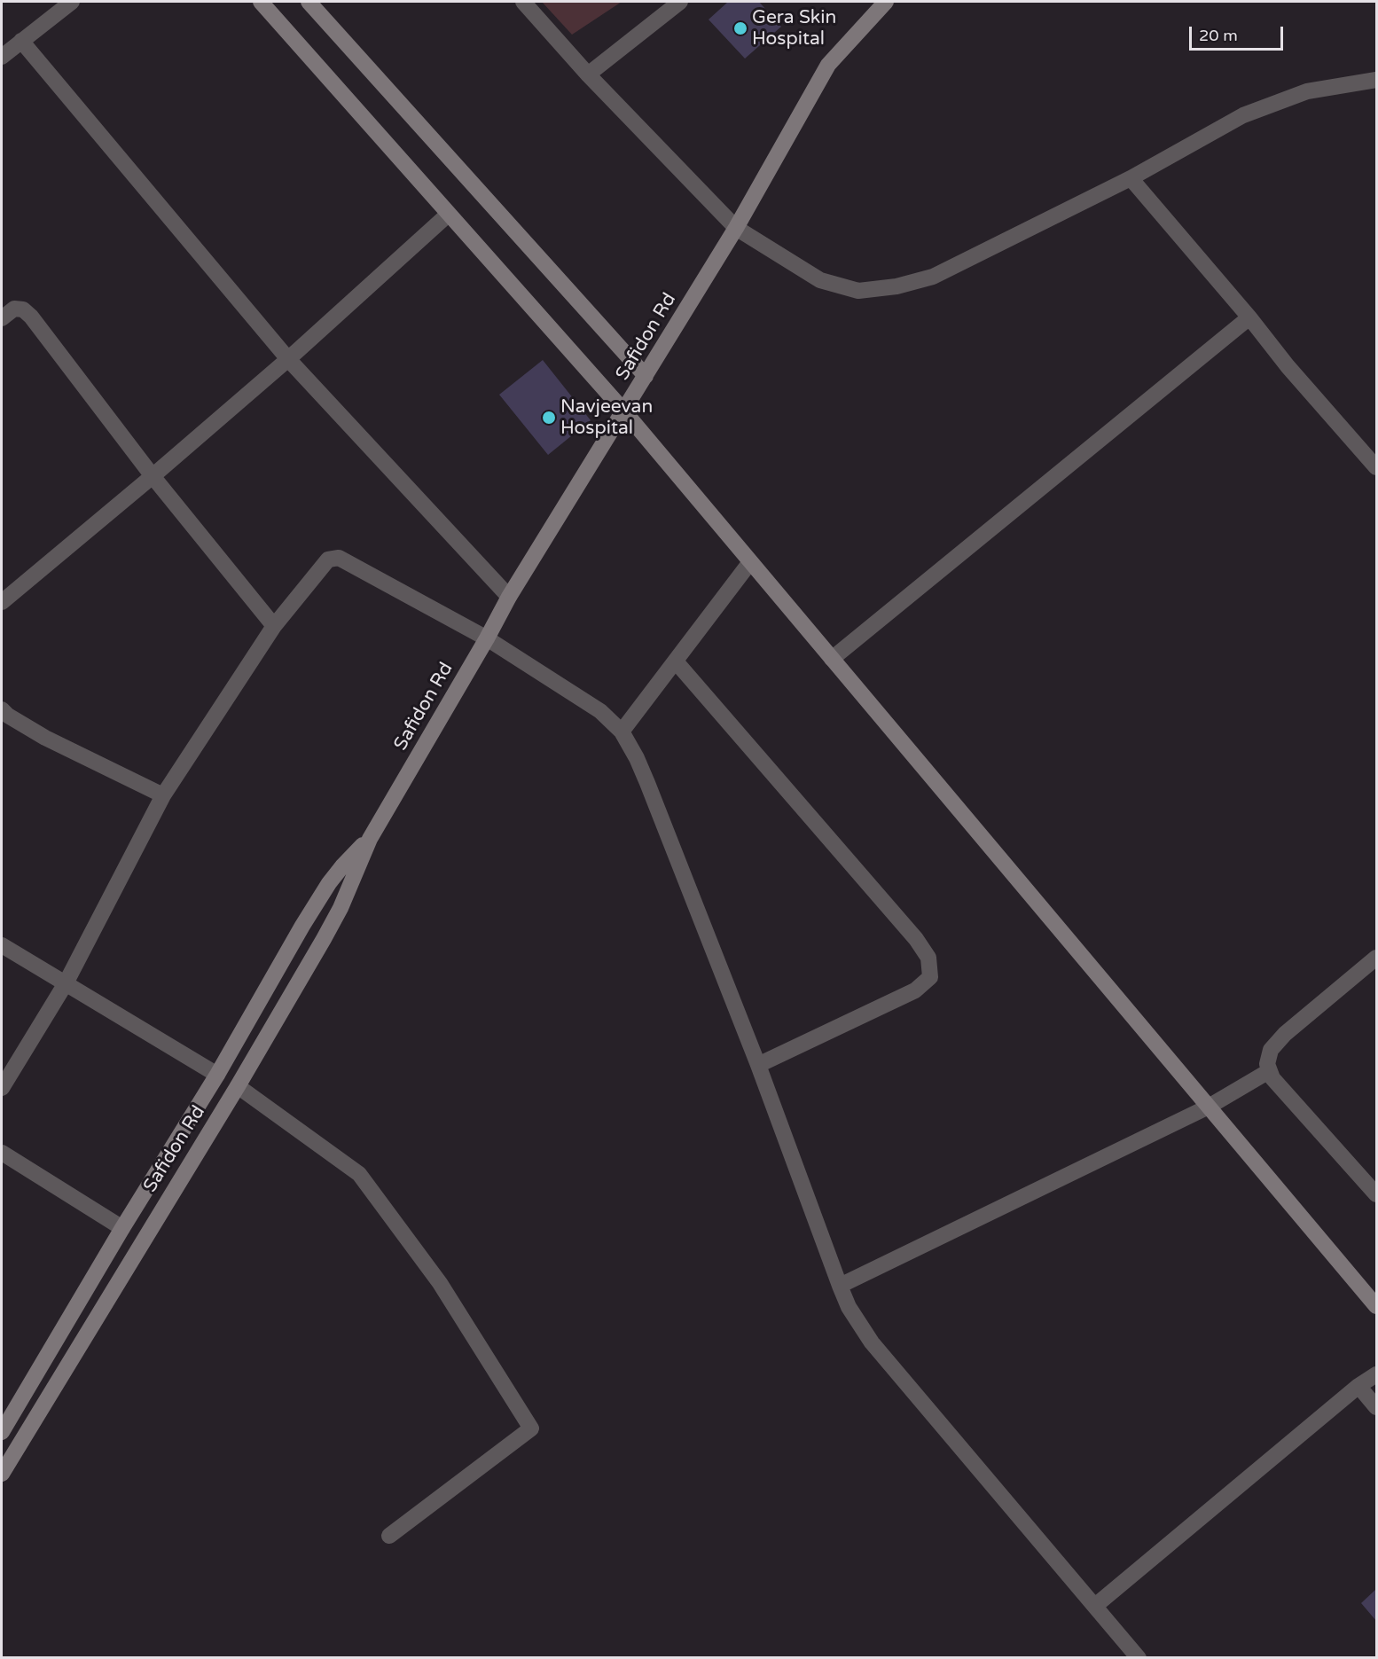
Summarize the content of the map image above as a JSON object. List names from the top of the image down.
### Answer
{
  "streets": {
    "main road": ["Safidon Rd"]
  },
  "places": ["Gera Skin Hospital", "Navjeevan Hospital"],
  "scale_bar": "20 m"
}
